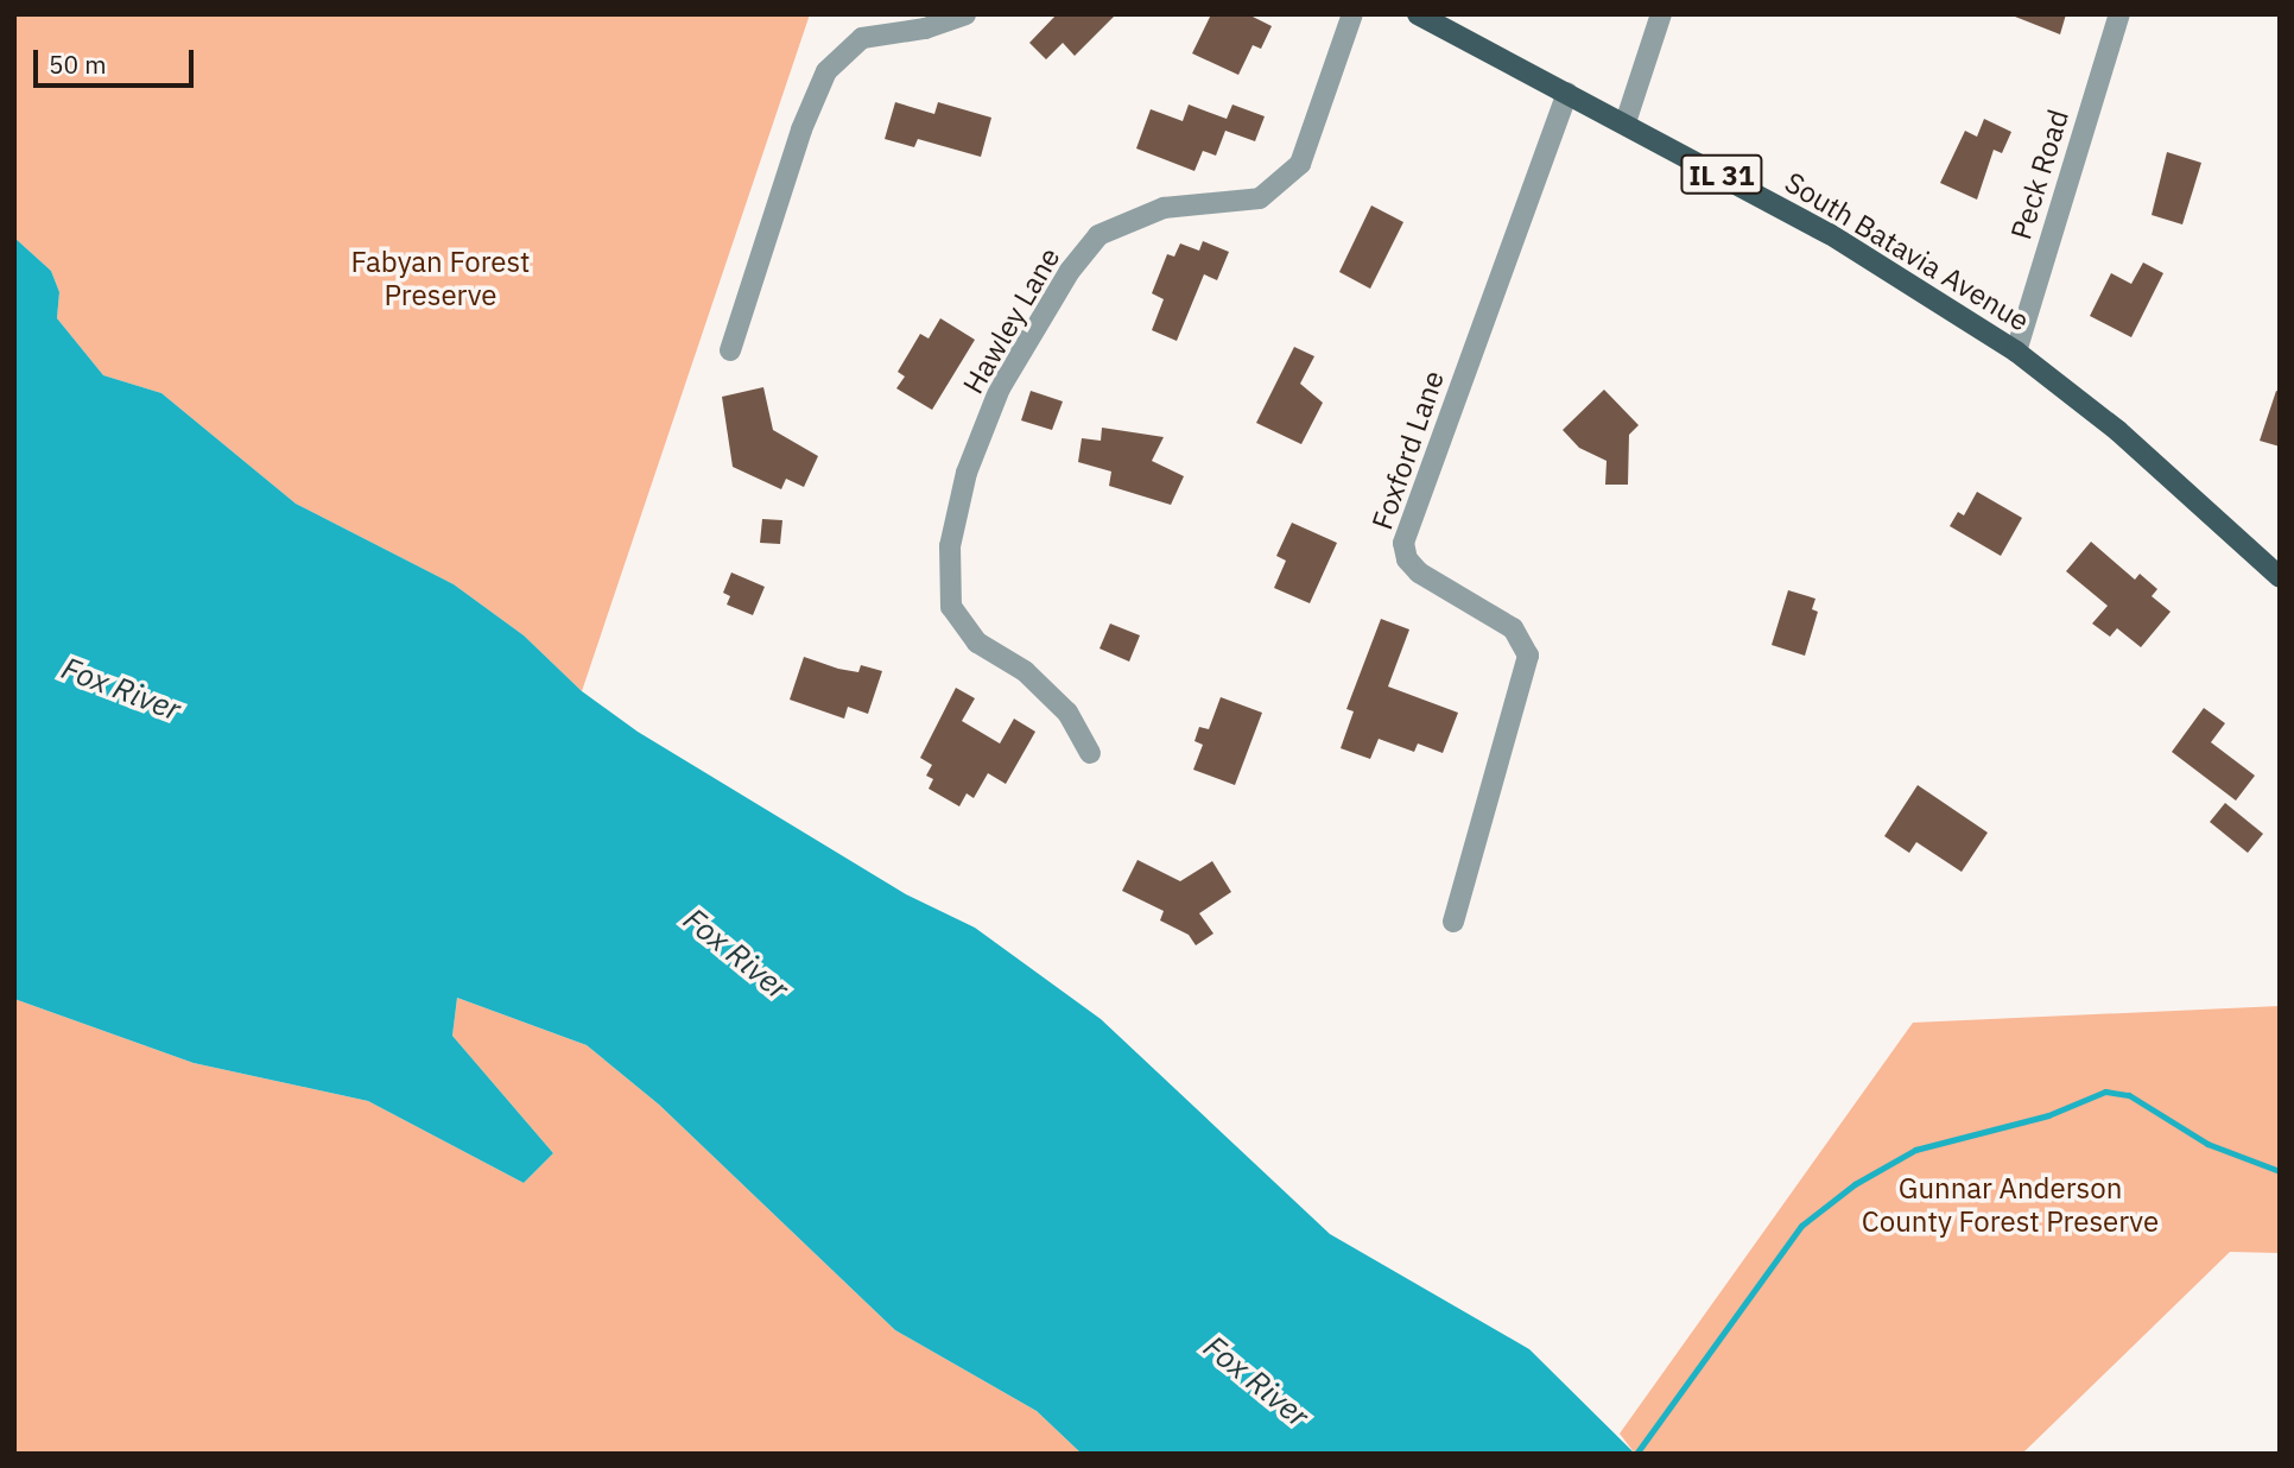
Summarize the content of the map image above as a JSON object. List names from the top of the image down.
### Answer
{
  "streets": {
    "main road": ["IL 31", "South Batavia Avenue"],
    "street": ["Peck Road", "Hawley Lane", "Foxford Lane"]
  },
  "crossings": [
    ["Peck Road", "South Batavia Avenue"],
    ["South Batavia Avenue", "Foxford Lane"]
  ],
  "water": ["Fox River"],
  "parks": ["Fabyan Forest Preserve", "Gunnar Anderson County Forest Preserve"],
  "scale_bar": "50 m"
}
